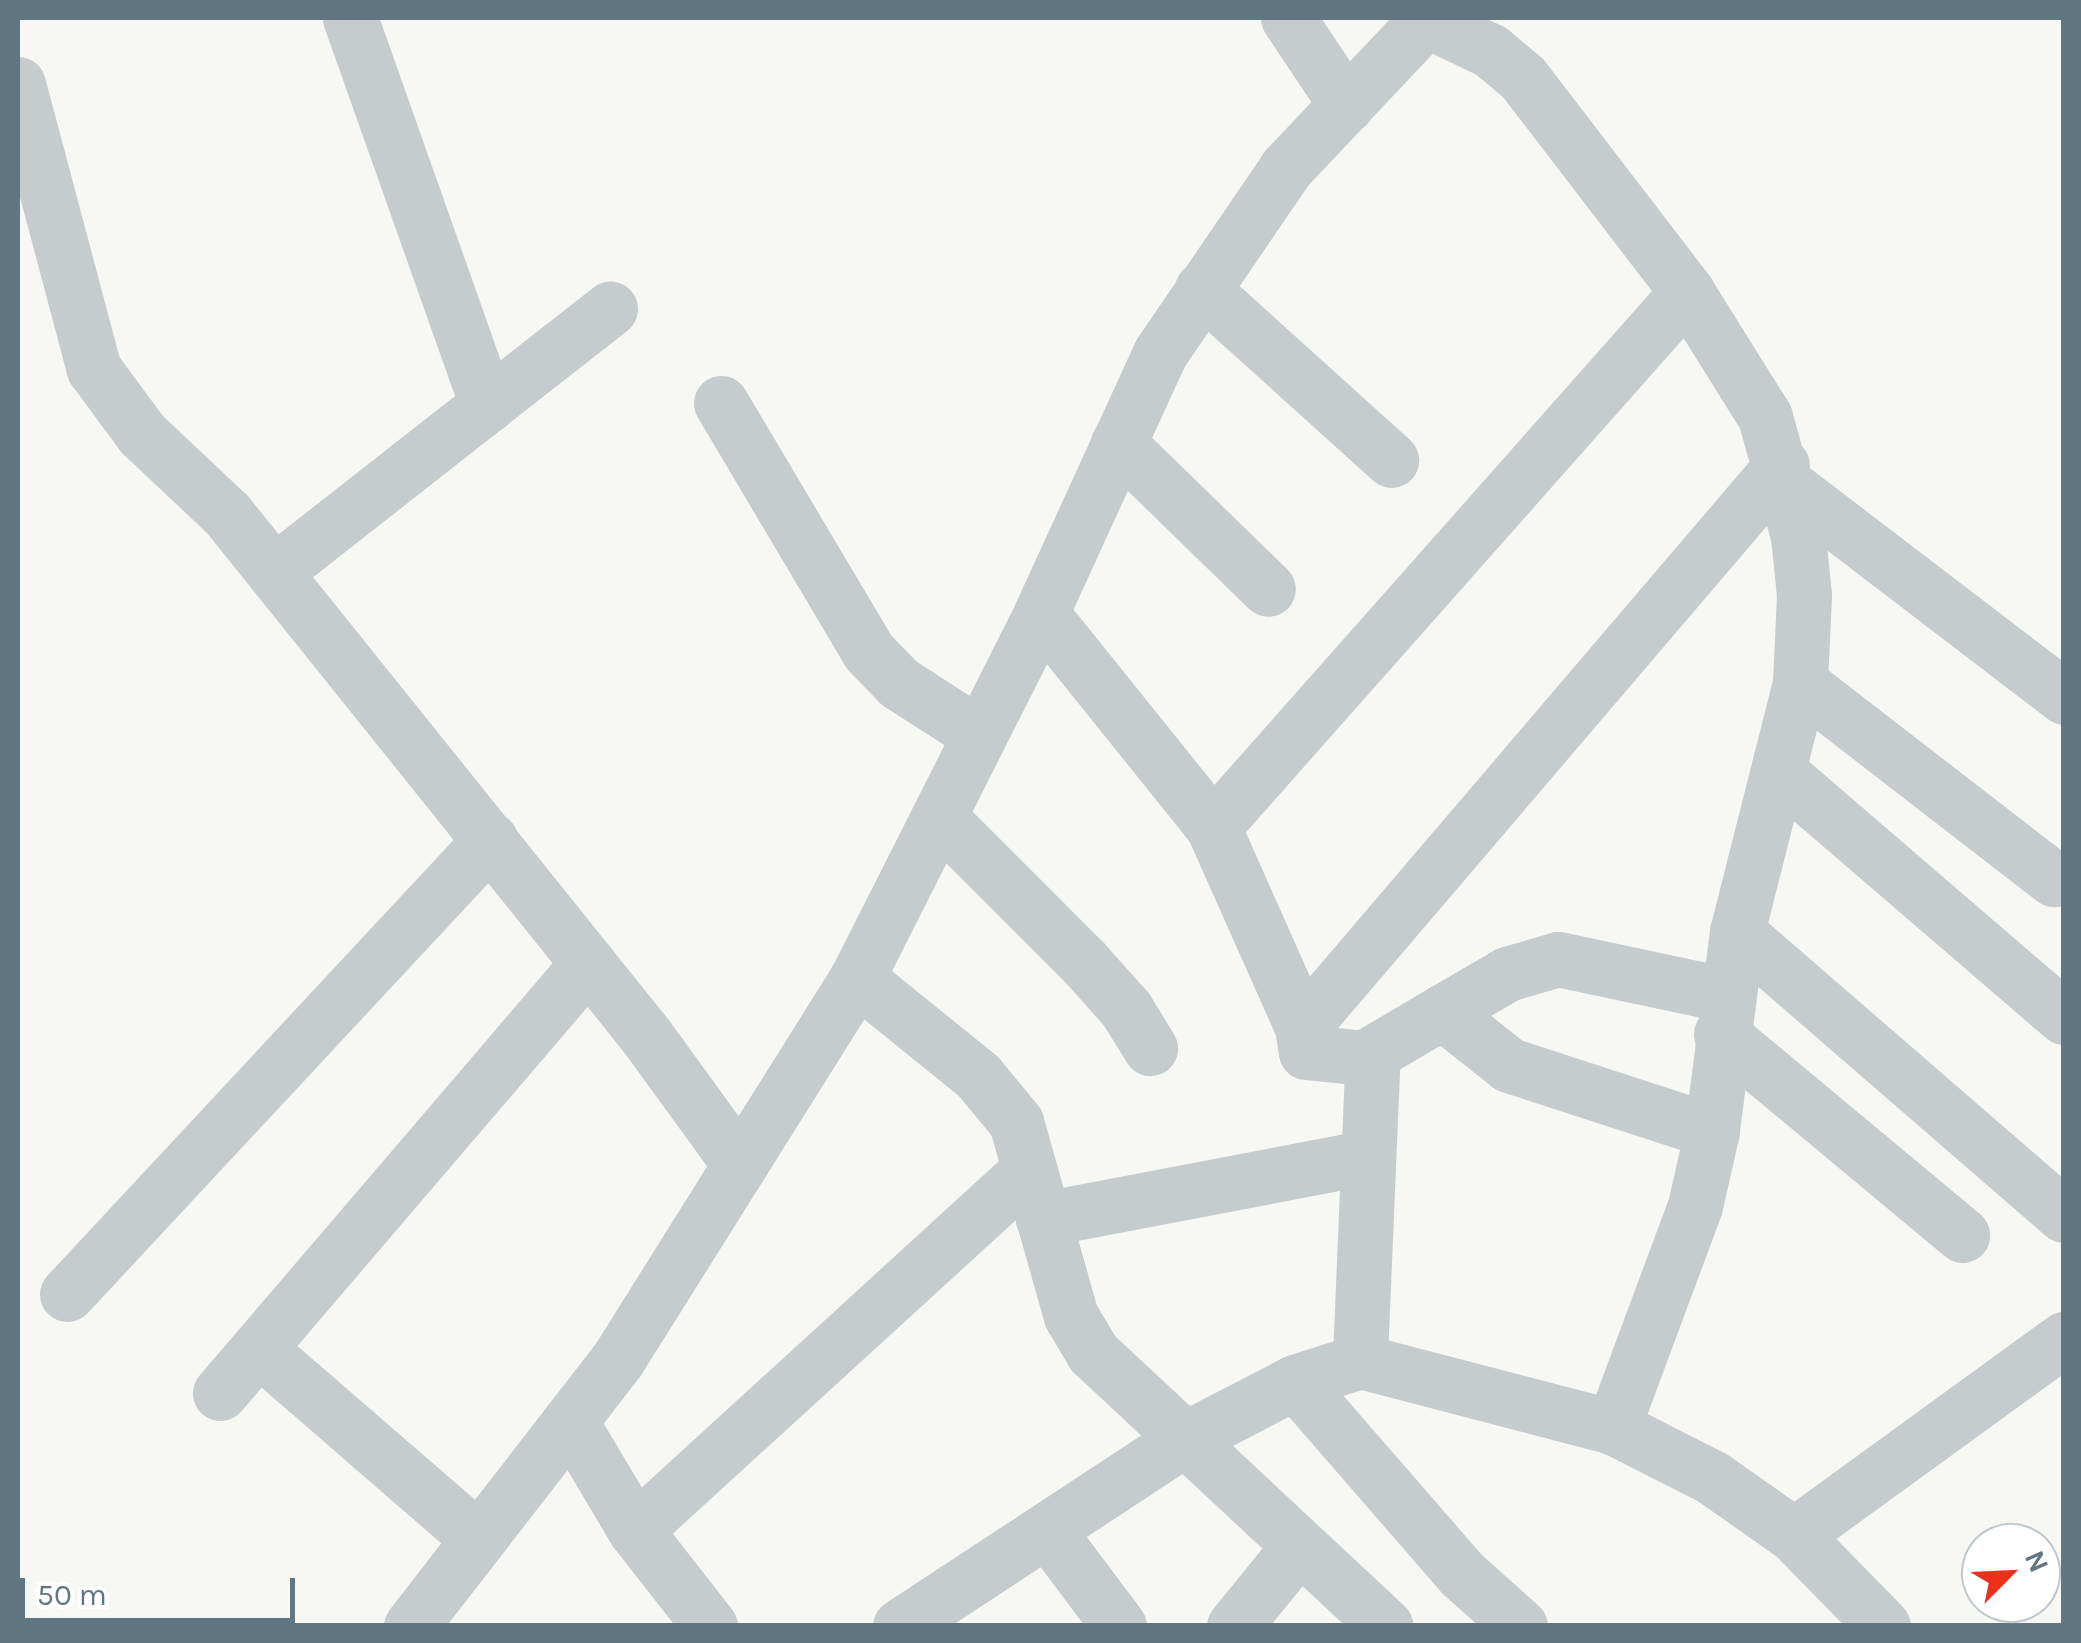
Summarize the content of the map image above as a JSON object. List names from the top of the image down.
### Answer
{
  "scale_bar": "50 m",
  "north": "top right"
}
